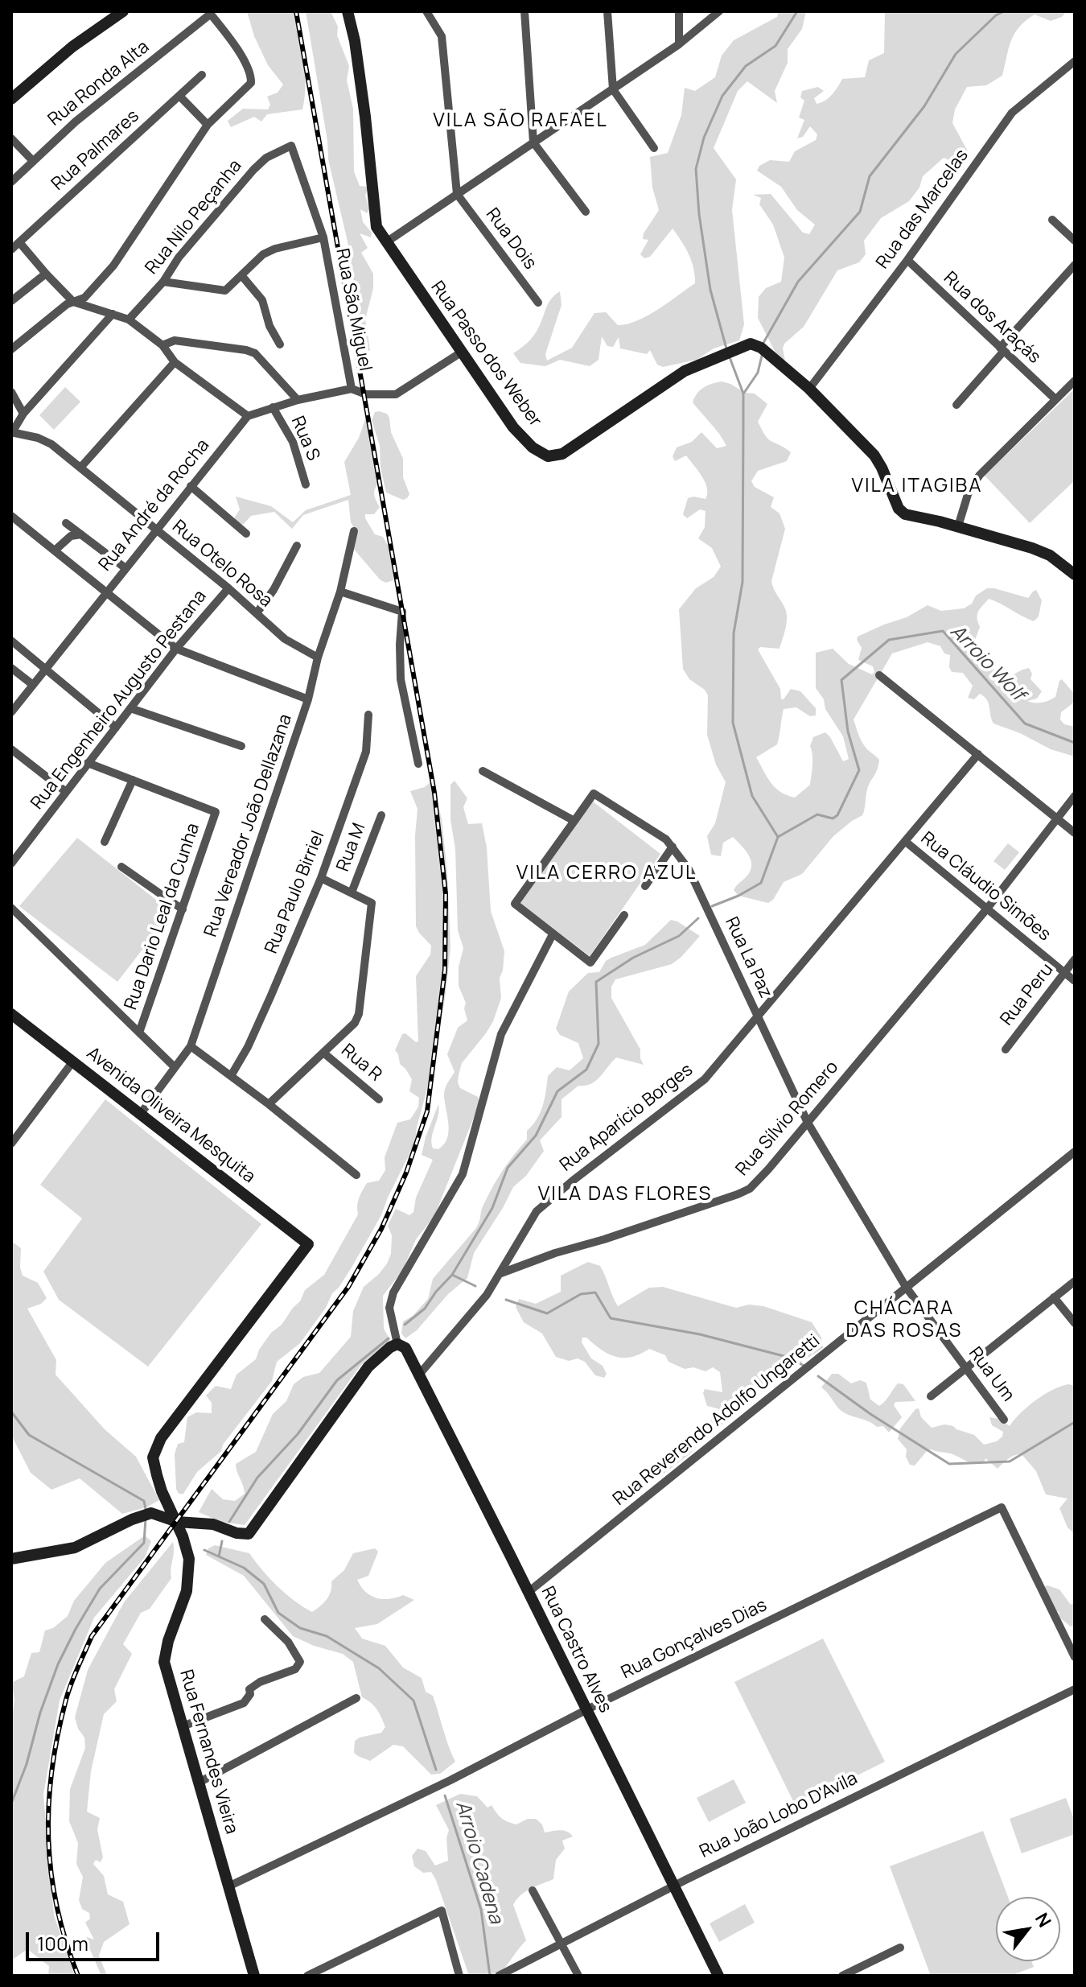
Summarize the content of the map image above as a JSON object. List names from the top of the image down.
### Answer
{
  "streets": {
    "street": [
      "Rua Ronda Alta",
      "Rua Palmares",
      "Rua das Marcelas",
      "Rua Nilo Peçanha",
      "Rua Dois",
      "Rua São Miguel",
      "Rua dos Araçás",
      "Rua Passo dos Weber",
      "Rua S",
      "Rua André da Rocha",
      "Rua Otelo Rosa",
      "Rua Engenheiro Augusto Pestana",
      "Rua Vereador João Dellazana",
      "Rua M",
      "Rua Cláudio Simões",
      "Rua Paulo Birriel",
      "Rua Dario Leal da Cunha",
      "Rua La Paz",
      "Rua Peru",
      "Rua R",
      "Avenida Oliveira Mesquita",
      "Rua Aparício Borges",
      "Rua Sílvio Romero",
      "Rua Um",
      "Rua Reverendo Adolfo Ungaretti",
      "Rua Gonçalves Dias",
      "Rua Castro Alves",
      "Rua Fernandes Vieira",
      "Rua João Lobo D'Avila"
    ]
  },
  "crossings": [
    ["Rua das Marcelas", "Rua dos Araçás"],
    ["Rua das Marcelas", "Rua Passo dos Weber"],
    ["Rua Nilo Peçanha", "Rua São Miguel"],
    ["Rua André da Rocha", "Rua Otelo Rosa"],
    ["Rua Otelo Rosa", "Rua Engenheiro Augusto Pestana"],
    ["Rua Otelo Rosa", "Rua Vereador João Dellazana"],
    ["Rua Vereador João Dellazana", "Avenida Oliveira Mesquita"],
    ["Rua Cláudio Simões", "Rua Peru"],
    ["Rua Cláudio Simões", "Rua Aparício Borges"],
    ["Rua Cláudio Simões", "Rua Sílvio Romero"],
    ["Rua La Paz", "Rua Aparício Borges"],
    ["Rua La Paz", "Rua Sílvio Romero"],
    ["Rua La Paz", "Rua Um"],
    ["Rua La Paz", "Rua Reverendo Adolfo Ungaretti"],
    ["Avenida Oliveira Mesquita", "Rua Fernandes Vieira"],
    ["Rua Aparício Borges", "Rua Sílvio Romero"],
    ["Rua Um", "Rua Reverendo Adolfo Ungaretti"],
    ["Rua Reverendo Adolfo Ungaretti", "Rua Castro Alves"],
    ["Rua Gonçalves Dias", "Rua Castro Alves"],
    ["Rua Gonçalves Dias", "Rua Fernandes Vieira"],
    ["Rua Castro Alves", "Rua João Lobo D'Avila"]
  ],
  "districts": [
    "VILA SÃO RAFAEL",
    "VILA ITAGIBA",
    "VILA CERRO AZUL",
    "VILA DAS FLORES",
    "CHÁCARA DAS ROSAS"
  ],
  "water": ["Arroio Wolf", "Arroio Cadena"],
  "scale_bar": "100 m",
  "north": "top right"
}
